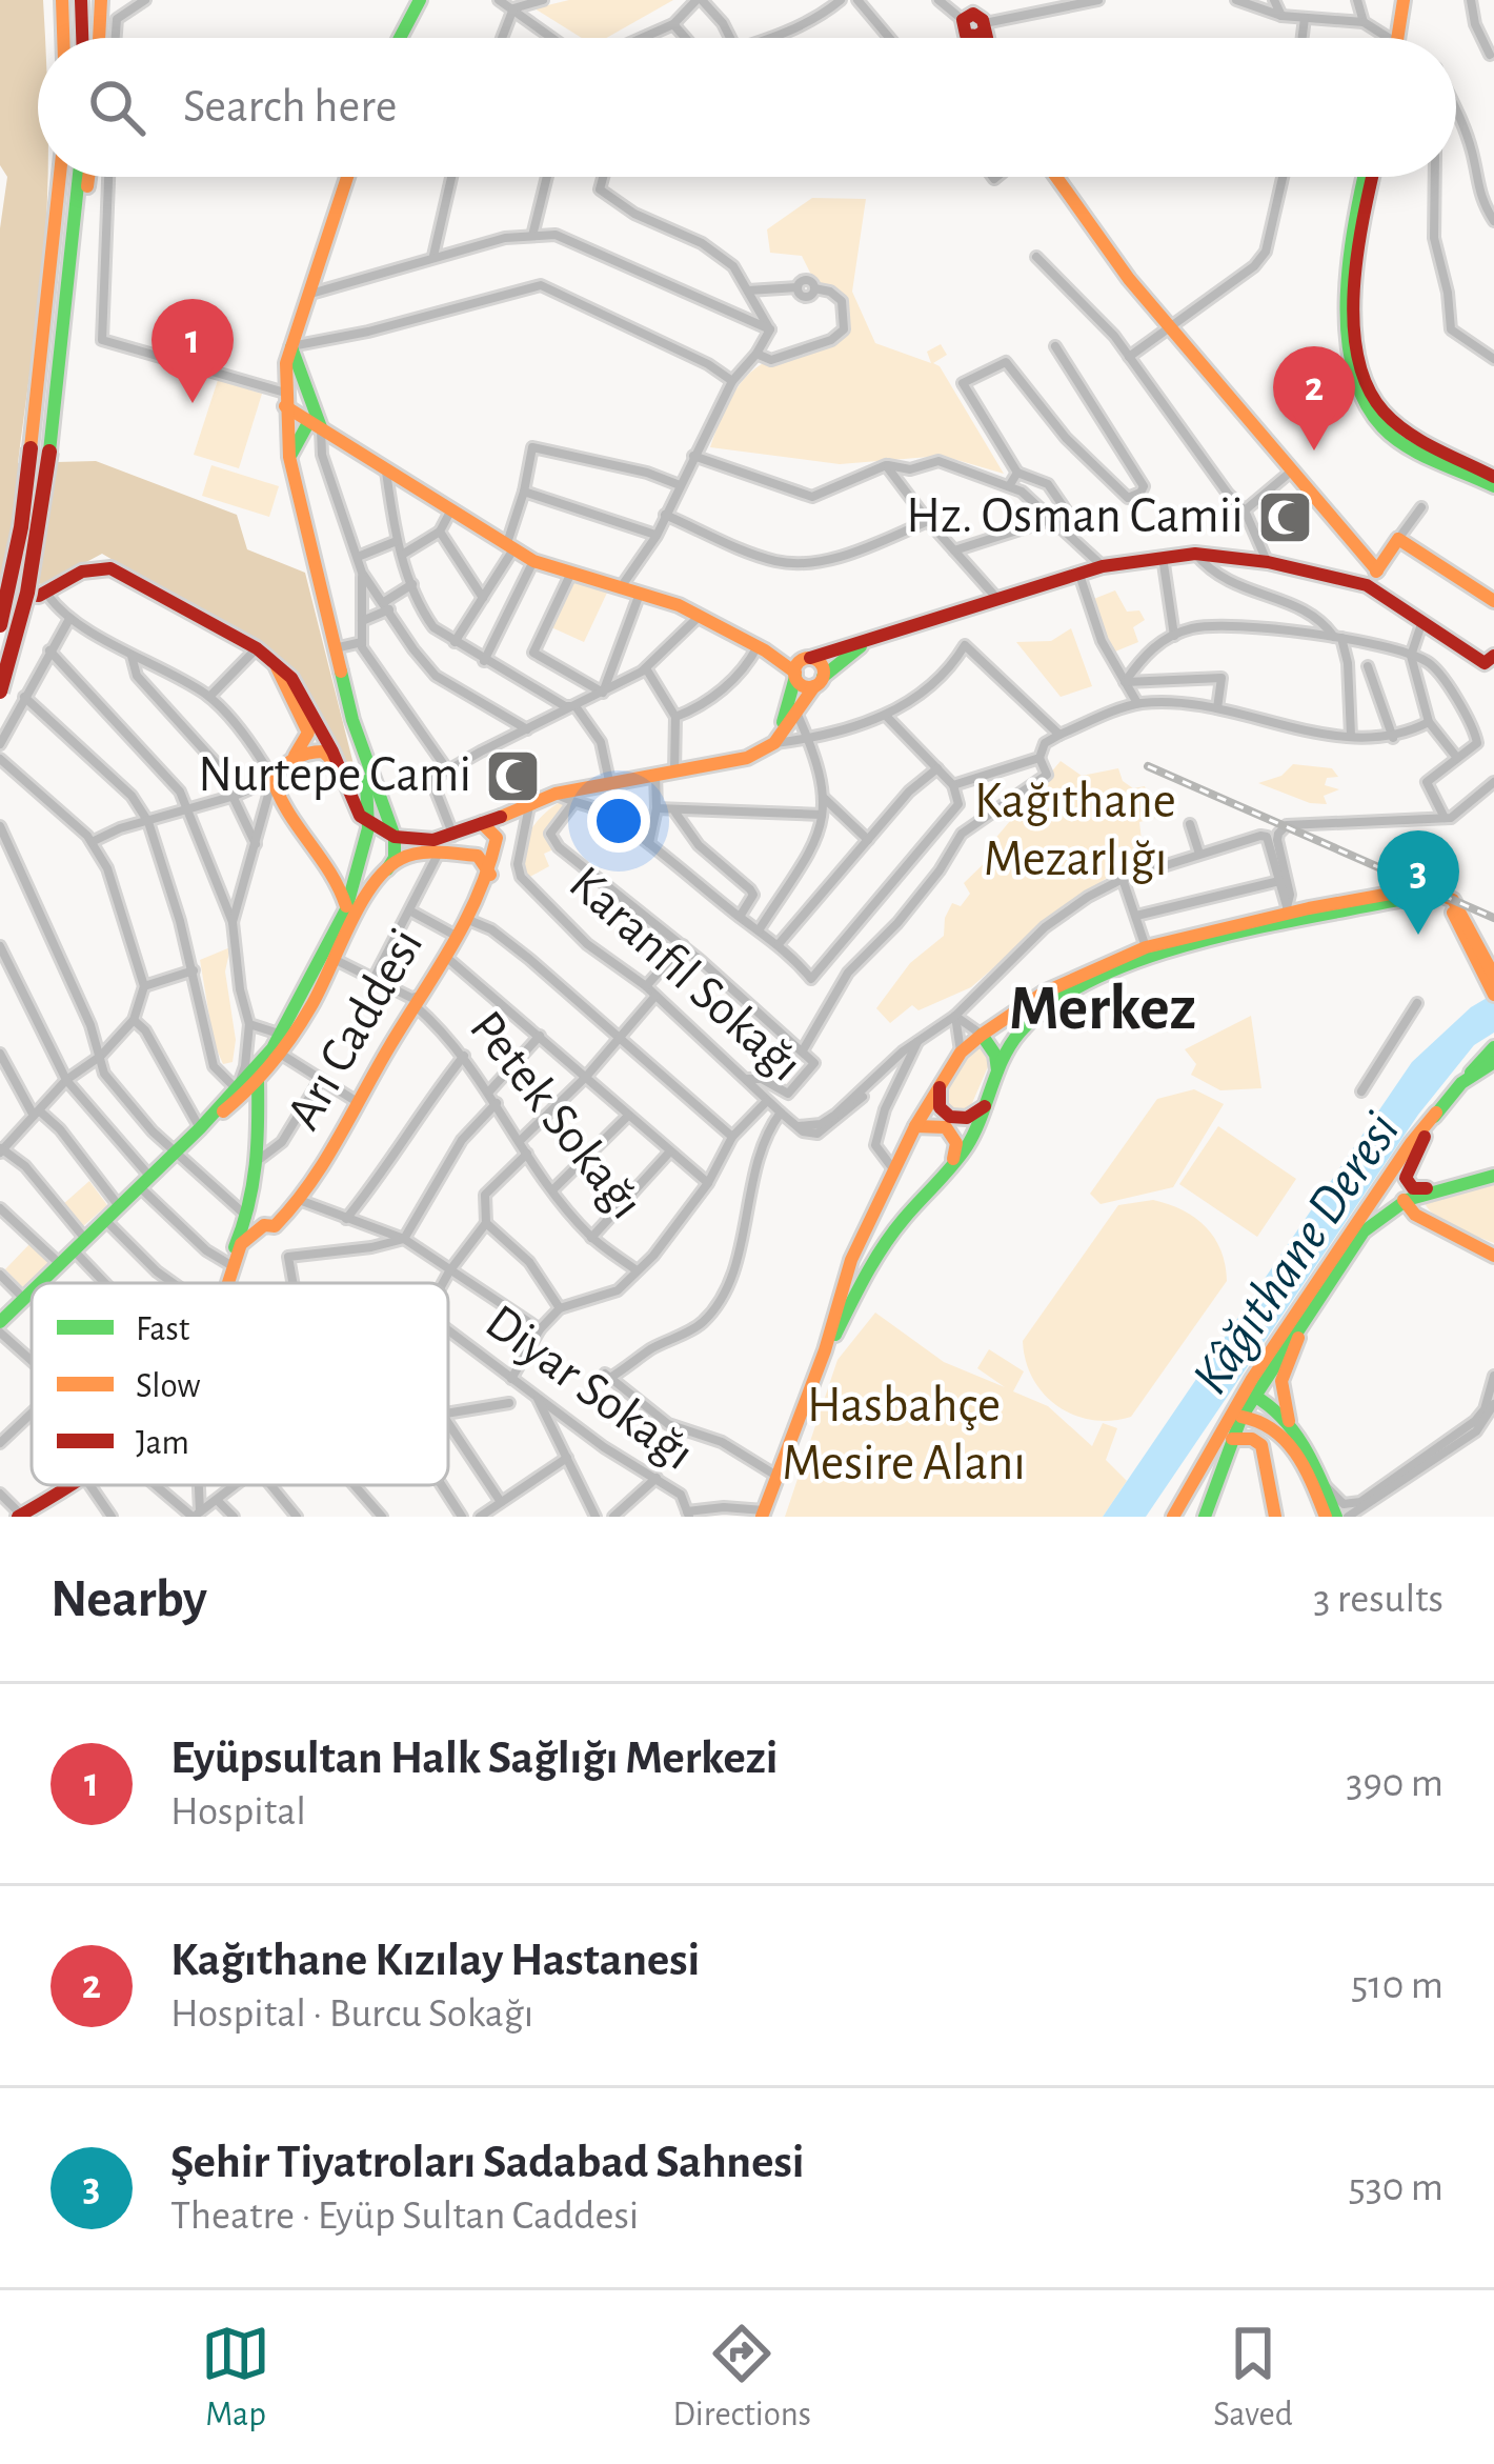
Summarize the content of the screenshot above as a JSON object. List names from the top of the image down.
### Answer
{
  "streets": {
    "main road": ["Arı Caddesi"],
    "street": ["Karanfil Sokağı", "Petek Sokağı", "Diyar Sokağı"]
  },
  "crossings": [
    ["Arı Caddesi", "Petek Sokağı"]
  ],
  "districts": ["Merkez"],
  "water": ["Kâğıthane Deresi"],
  "parks": ["Kağıthane Mezarlığı", "Hasbahçe Mesire Alanı"],
  "places": {
    "mosque": ["Hz. Osman Camii", "Nurtepe Cami"]
  },
  "legend": ["Fast", "Slow", "Jam"],
  "page": {
    "search": "Search here",
    "pins": ["1", "2", "3"],
    "heading": ["Nearby", "3 results"],
    "list": [
      {
        "mark": "1",
        "name": "Eyüpsultan Halk Sağlığı Merkezi",
        "note": "Hospital",
        "value": "390 m"
      },
      {
        "mark": "2",
        "name": "Kağıthane Kızılay Hastanesi",
        "note": "Hospital · Burcu Sokağı",
        "value": "510 m"
      },
      {
        "mark": "3",
        "name": "Şehir Tiyatroları Sadabad Sahnesi",
        "note": "Theatre · Eyüp Sultan Caddesi",
        "value": "530 m"
      }
    ],
    "nav": ["Map", "Directions", "Saved"]
  }
}
